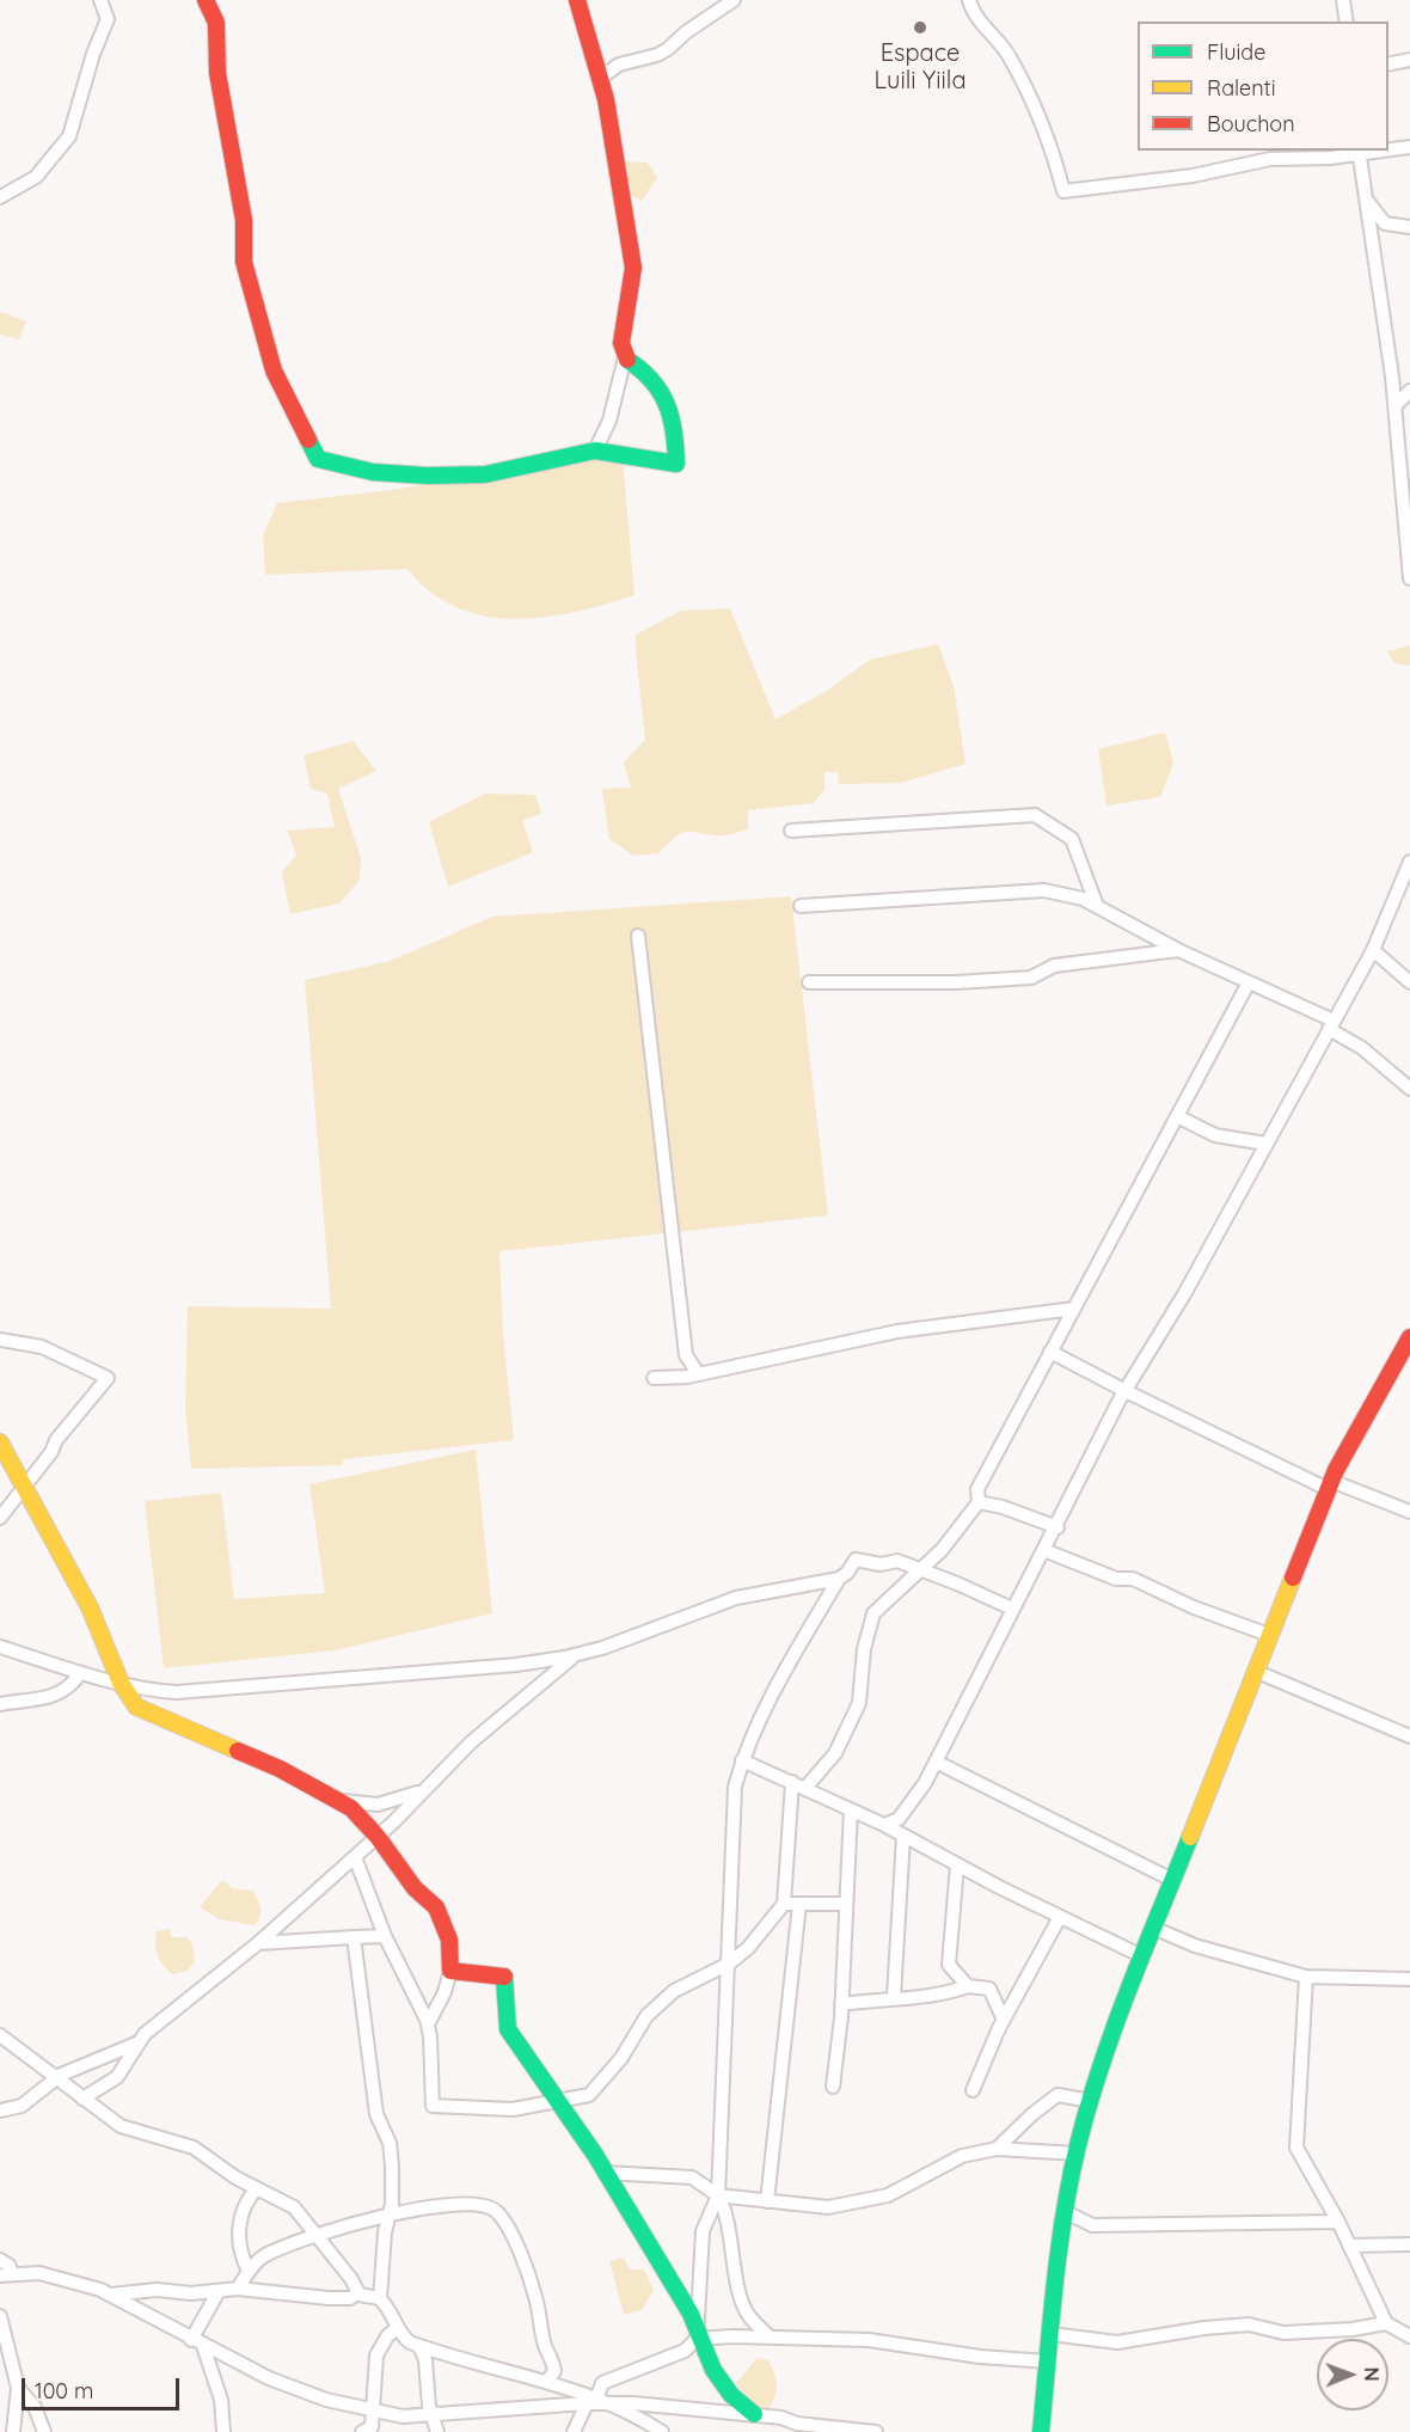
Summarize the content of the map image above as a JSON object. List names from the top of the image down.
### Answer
{
  "places": ["Espace Luili Yiila"],
  "legend": ["Fluide", "Ralenti", "Bouchon"],
  "scale_bar": "100 m",
  "north": "right"
}
